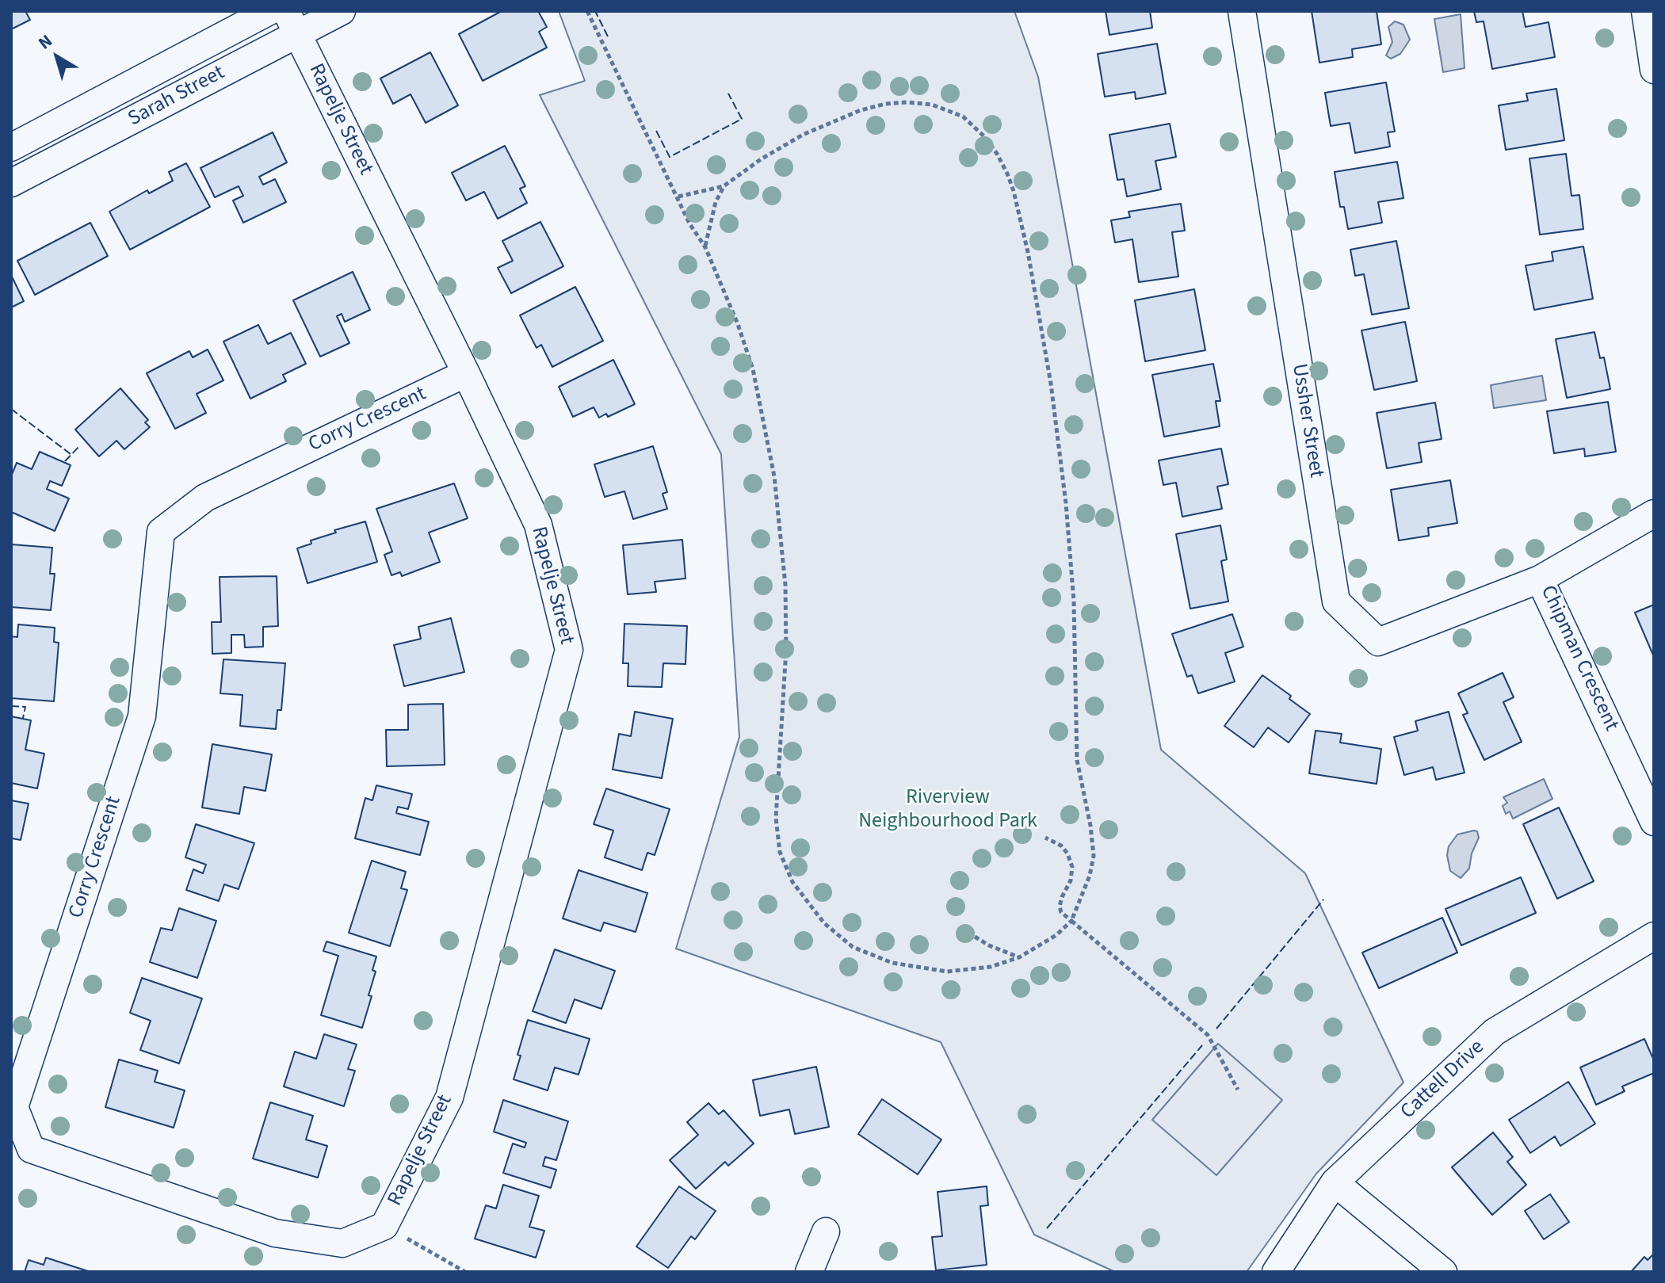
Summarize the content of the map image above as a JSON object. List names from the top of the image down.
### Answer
{
  "streets": {
    "street": [
      "Sarah Street",
      "Rapelje Street",
      "Corry Crescent",
      "Ussher Street",
      "Chipman Crescent",
      "Cattell Drive"
    ]
  },
  "crossings": [
    ["Sarah Street", "Rapelje Street"],
    ["Rapelje Street", "Corry Crescent"],
    ["Ussher Street", "Chipman Crescent"]
  ],
  "parks": ["Riverview Neighbourhood Park"],
  "north": "top left"
}
